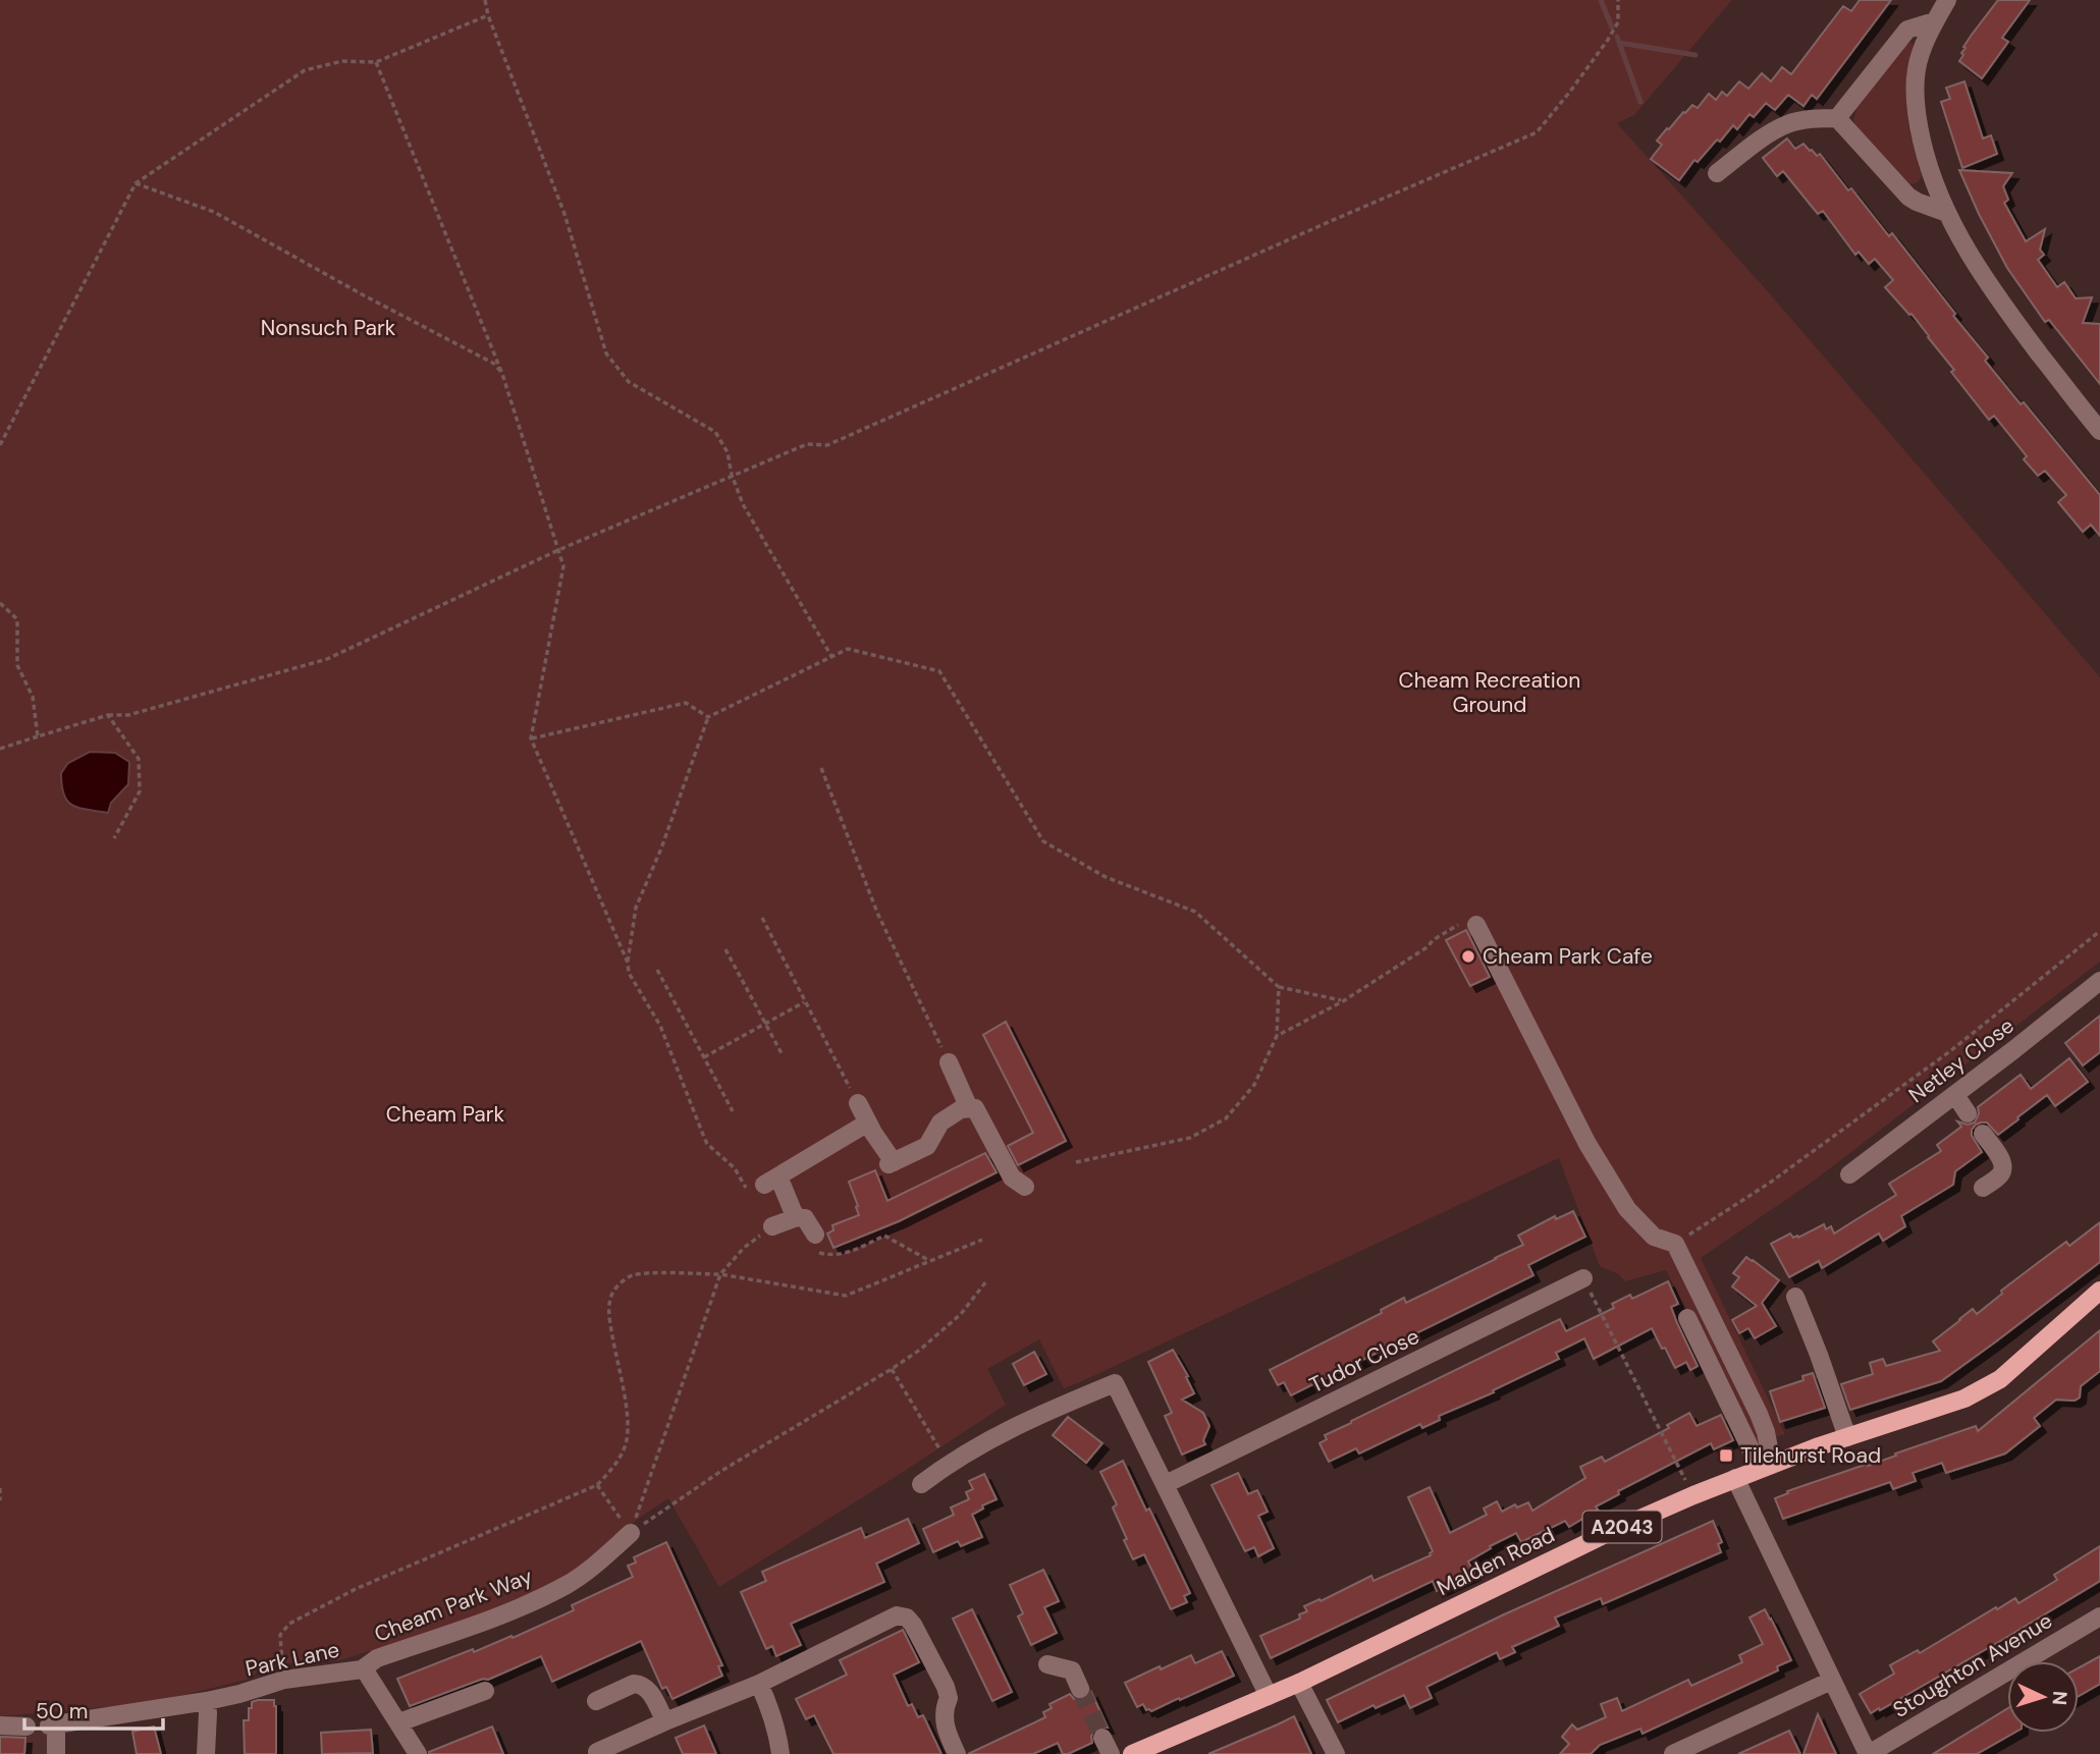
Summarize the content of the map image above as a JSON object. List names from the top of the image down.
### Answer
{
  "streets": {
    "main road": ["A2043", "Malden Road"],
    "street": [
      "Netley Close",
      "Tudor Close",
      "Cheam Park Way",
      "Park Lane",
      "Stoughton Avenue"
    ]
  },
  "crossings": [
    ["Cheam Park Way", "Park Lane"]
  ],
  "parks": ["Nonsuch Park", "Cheam Recreation Ground", "Cheam Park"],
  "places": {
    "other": ["Cheam Park Cafe"],
    "transit": ["Tilehurst Road"]
  },
  "scale_bar": "50 m",
  "north": "right"
}
